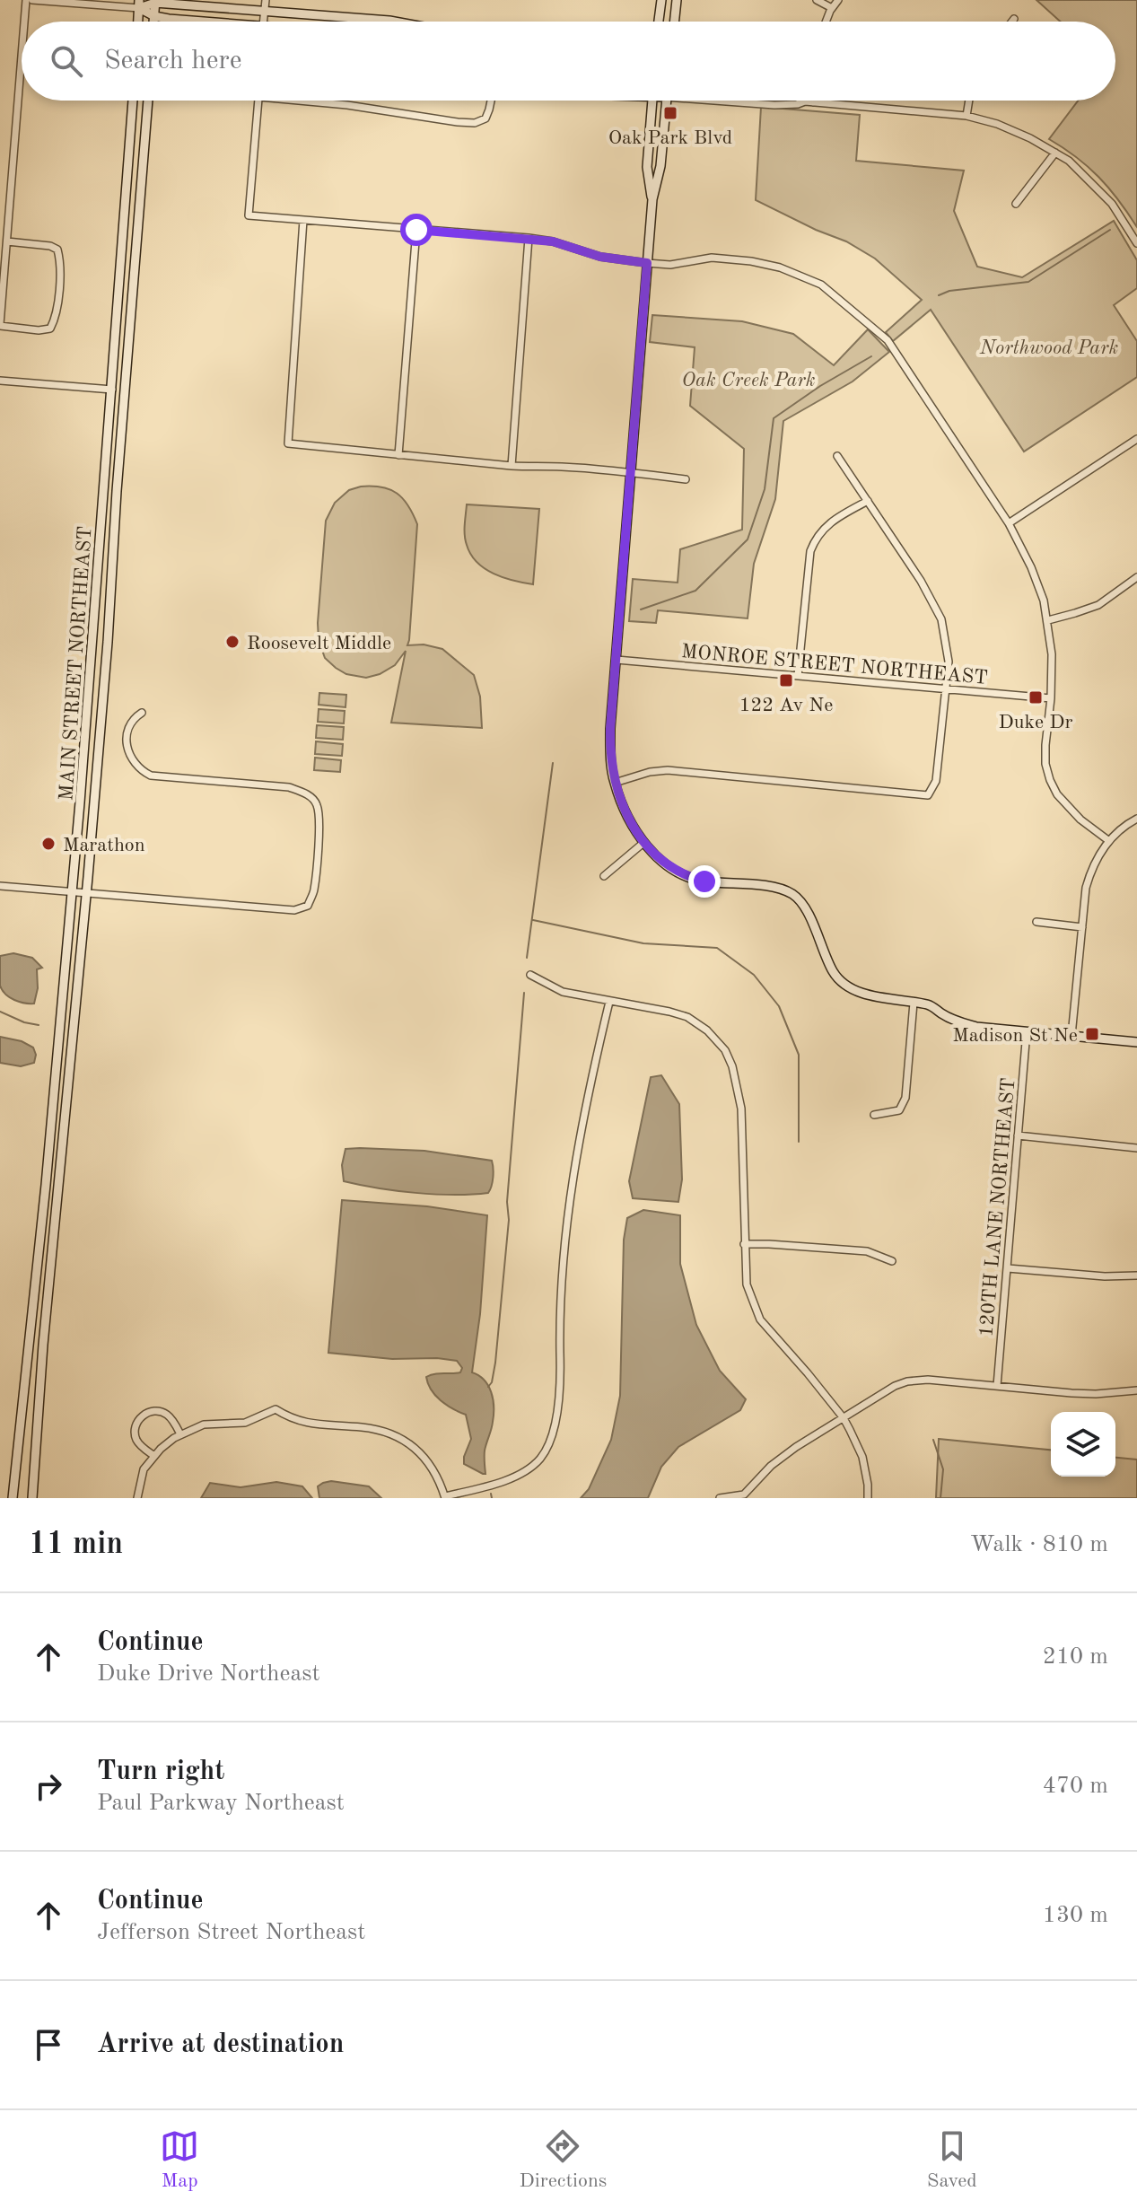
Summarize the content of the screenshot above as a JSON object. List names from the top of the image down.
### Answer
{
  "streets": {
    "main road": ["MAIN STREET NORTHEAST"],
    "street": ["MONROE STREET NORTHEAST", "120TH LANE NORTHEAST"]
  },
  "parks": ["Northwood Park", "Oak Creek Park"],
  "places": {
    "transit": [
      "Oak Park Blvd",
      "122 Av Ne",
      "Duke Dr",
      "Madison St Ne"
    ],
    "other": ["Roosevelt Middle", "Marathon"]
  },
  "page": {
    "search": "Search here",
    "heading": ["11 min", "Walk · 810 m"],
    "list": [
      ["Continue", "Duke Drive Northeast", "210 m"],
      ["Turn right", "Paul Parkway Northeast", "470 m"],
      ["Continue", "Jefferson Street Northeast", "130 m"],
      "Arrive at destination"
    ],
    "nav": ["Map", "Directions", "Saved"]
  }
}
